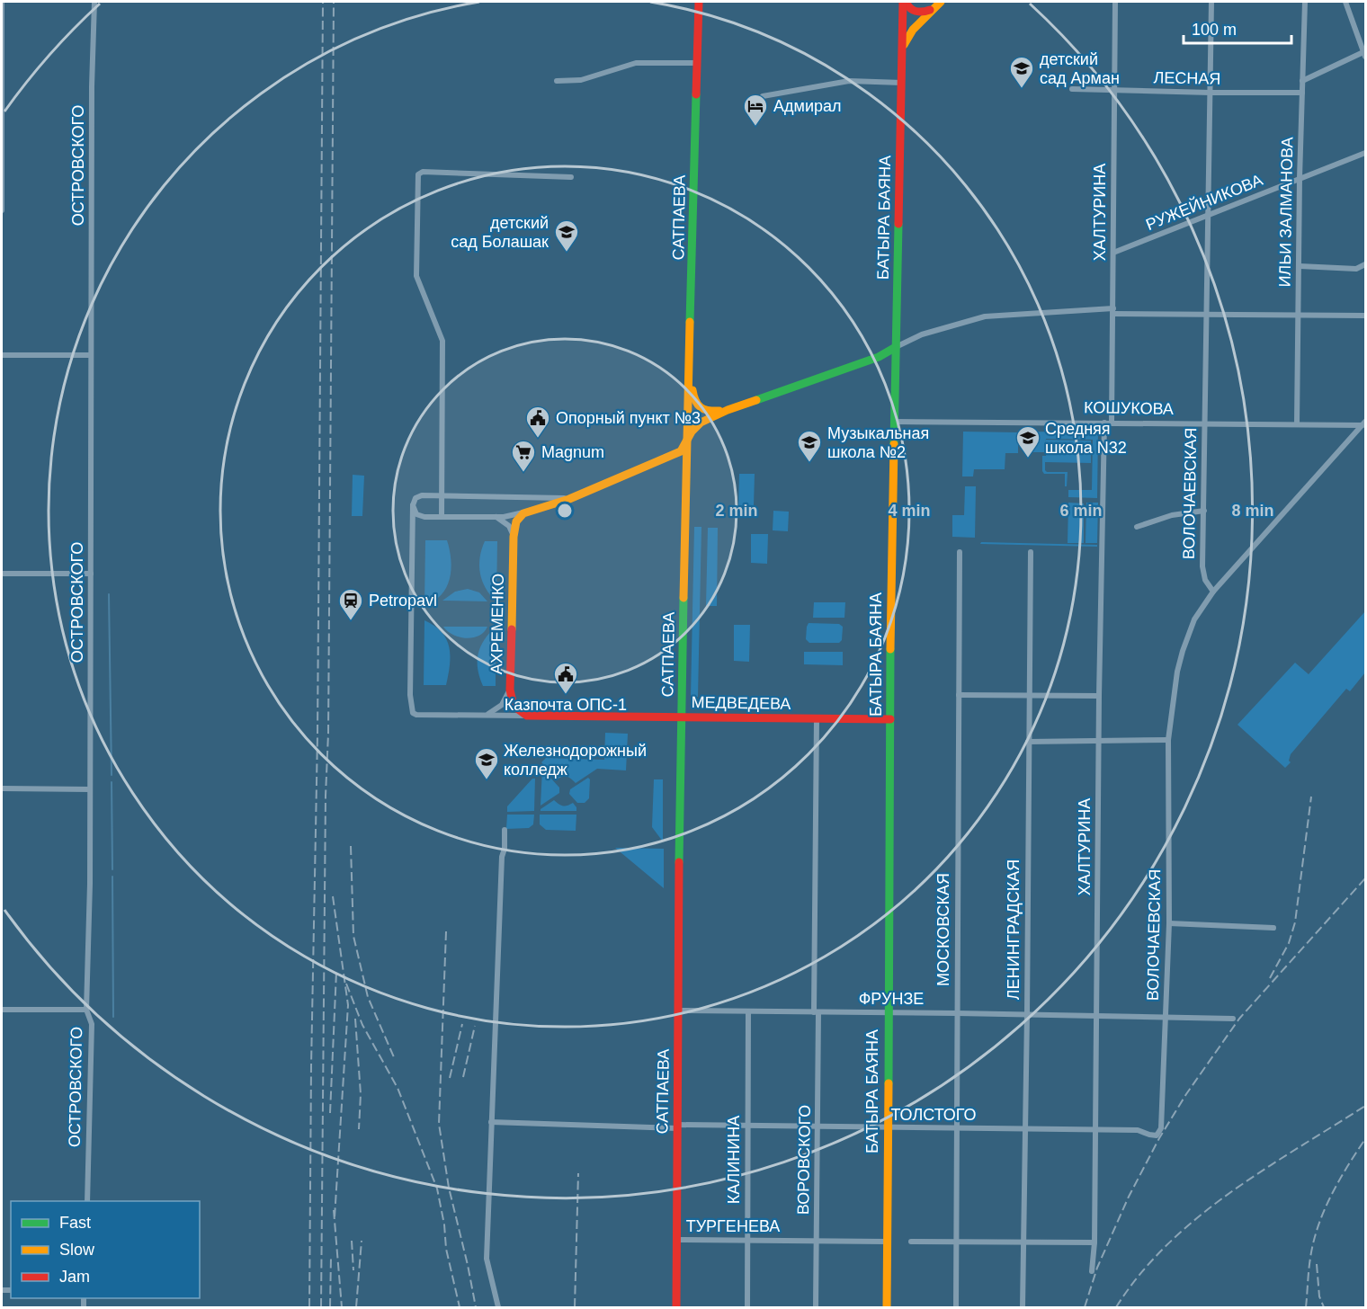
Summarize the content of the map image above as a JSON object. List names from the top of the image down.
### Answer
{
  "streets": {
    "street": [
      "ЛЕСНАЯ",
      "ОСТРОВСКОГО",
      "РУЖЕЙНИКОВА",
      "ХАЛТУРИНА",
      "ИЛЬИ ЗАЛМАНОВА",
      "САТПАЕВА",
      "БАТЫРА БАЯНА",
      "КОШУКОВА",
      "ВОЛОЧАЕВСКАЯ",
      "АХРЕМЕНКО",
      "МЕДВЕДЕВА",
      "МОСКОВСКАЯ",
      "ЛЕНИНГРАДСКАЯ",
      "ФРУНЗЕ",
      "ТОЛСТОГО",
      "КАЛИНИНА",
      "ВОРОВСКОГО",
      "ТУРГЕНЕВА"
    ]
  },
  "crossings": [
    ["ЛЕСНАЯ", "ХАЛТУРИНА"],
    ["ЛЕСНАЯ", "ИЛЬИ ЗАЛМАНОВА"],
    ["ЛЕСНАЯ", "ВОЛОЧАЕВСКАЯ"],
    ["РУЖЕЙНИКОВА", "ХАЛТУРИНА"],
    ["РУЖЕЙНИКОВА", "ИЛЬИ ЗАЛМАНОВА"],
    ["РУЖЕЙНИКОВА", "ВОЛОЧАЕВСКАЯ"],
    ["ХАЛТУРИНА", "КОШУКОВА"],
    ["ХАЛТУРИНА", "ФРУНЗЕ"],
    ["ХАЛТУРИНА", "ТОЛСТОГО"],
    ["ИЛЬИ ЗАЛМАНОВА", "КОШУКОВА"],
    ["САТПАЕВА", "МЕДВЕДЕВА"],
    ["САТПАЕВА", "ФРУНЗЕ"],
    ["САТПАЕВА", "ТОЛСТОГО"],
    ["САТПАЕВА", "ТУРГЕНЕВА"],
    ["БАТЫРА БАЯНА", "КОШУКОВА"],
    ["БАТЫРА БАЯНА", "МЕДВЕДЕВА"],
    ["БАТЫРА БАЯНА", "ФРУНЗЕ"],
    ["БАТЫРА БАЯНА", "ТОЛСТОГО"],
    ["БАТЫРА БАЯНА", "ТУРГЕНЕВА"],
    ["КОШУКОВА", "ВОЛОЧАЕВСКАЯ"],
    ["ВОЛОЧАЕВСКАЯ", "ФРУНЗЕ"],
    ["ВОЛОЧАЕВСКАЯ", "ТОЛСТОГО"],
    ["АХРЕМЕНКО", "МЕДВЕДЕВА"],
    ["МЕДВЕДЕВА", "ВОРОВСКОГО"],
    ["МОСКОВСКАЯ", "ФРУНЗЕ"],
    ["МОСКОВСКАЯ", "ТОЛСТОГО"],
    ["ЛЕНИНГРАДСКАЯ", "ФРУНЗЕ"],
    ["ЛЕНИНГРАДСКАЯ", "ТОЛСТОГО"],
    ["ФРУНЗЕ", "КАЛИНИНА"],
    ["ФРУНЗЕ", "ВОРОВСКОГО"],
    ["ТОЛСТОГО", "КАЛИНИНА"],
    ["ТОЛСТОГО", "ВОРОВСКОГО"],
    ["КАЛИНИНА", "ТУРГЕНЕВА"],
    ["ВОРОВСКОГО", "ТУРГЕНЕВА"]
  ],
  "places": {
    "school or university": [
      "детский сад Арман",
      "детский сад Болашак",
      "Средняя школа N32",
      "Музыкальная школа №2",
      "Железнодорожный колледж"
    ],
    "hotel": ["Адмирал"],
    "public building": ["Опорный пункт №3", "Казпочта ОПС-1"],
    "supermarket": ["Magnum"],
    "station": ["Petropavl"]
  },
  "legend": ["Fast", "Slow", "Jam"],
  "scale_bar": "100 m",
  "rings": [
    "2 min",
    "4 min",
    "6 min",
    "8 min"
  ]
}
